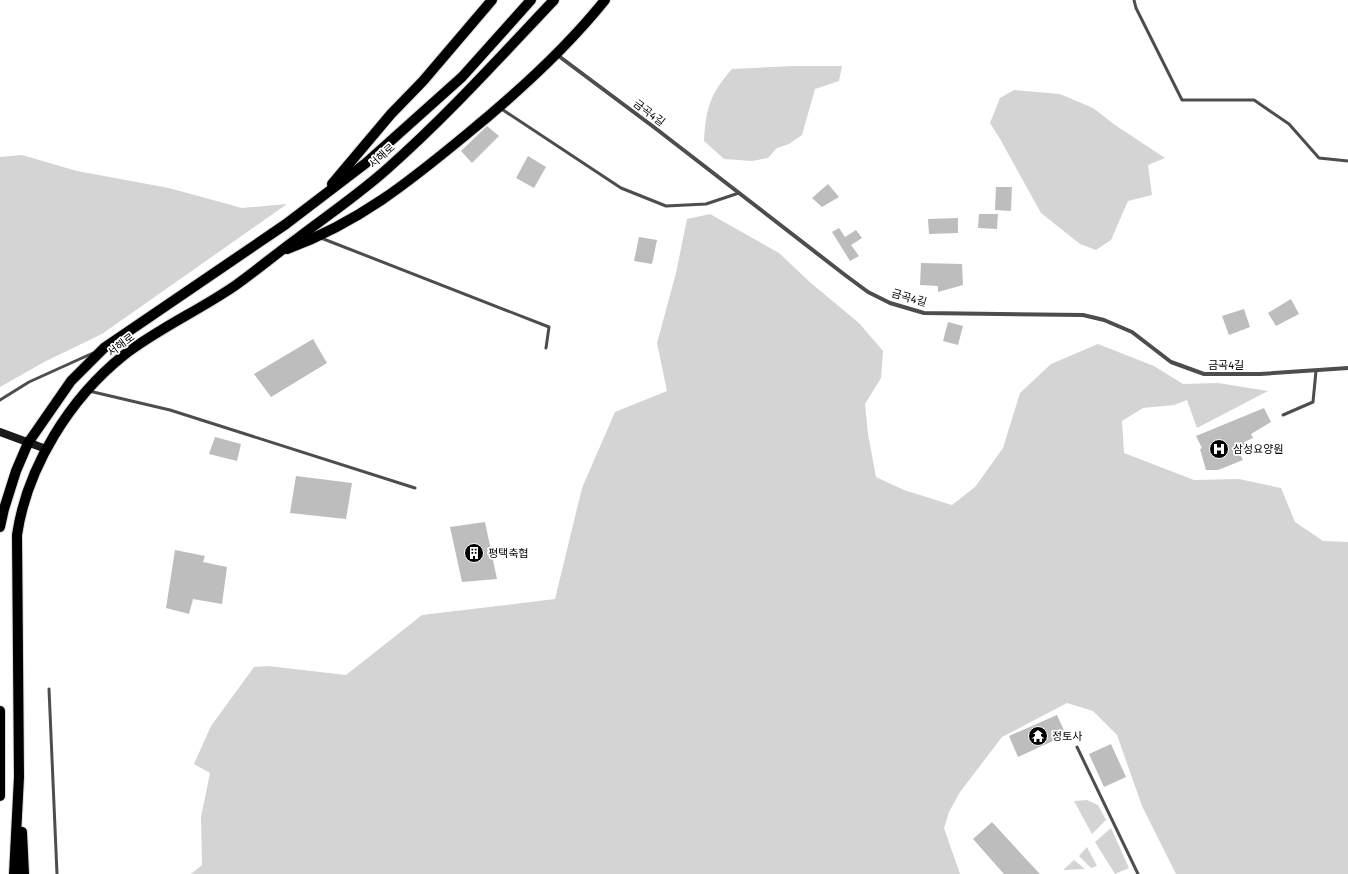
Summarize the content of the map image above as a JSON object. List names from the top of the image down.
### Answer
{
  "streets": {
    "main road": ["서해로"],
    "street": ["금곡4길"]
  },
  "places": {
    "hospital": ["삼성요양원"],
    "building": ["평택축협"],
    "temple": ["정토사"]
  }
}
